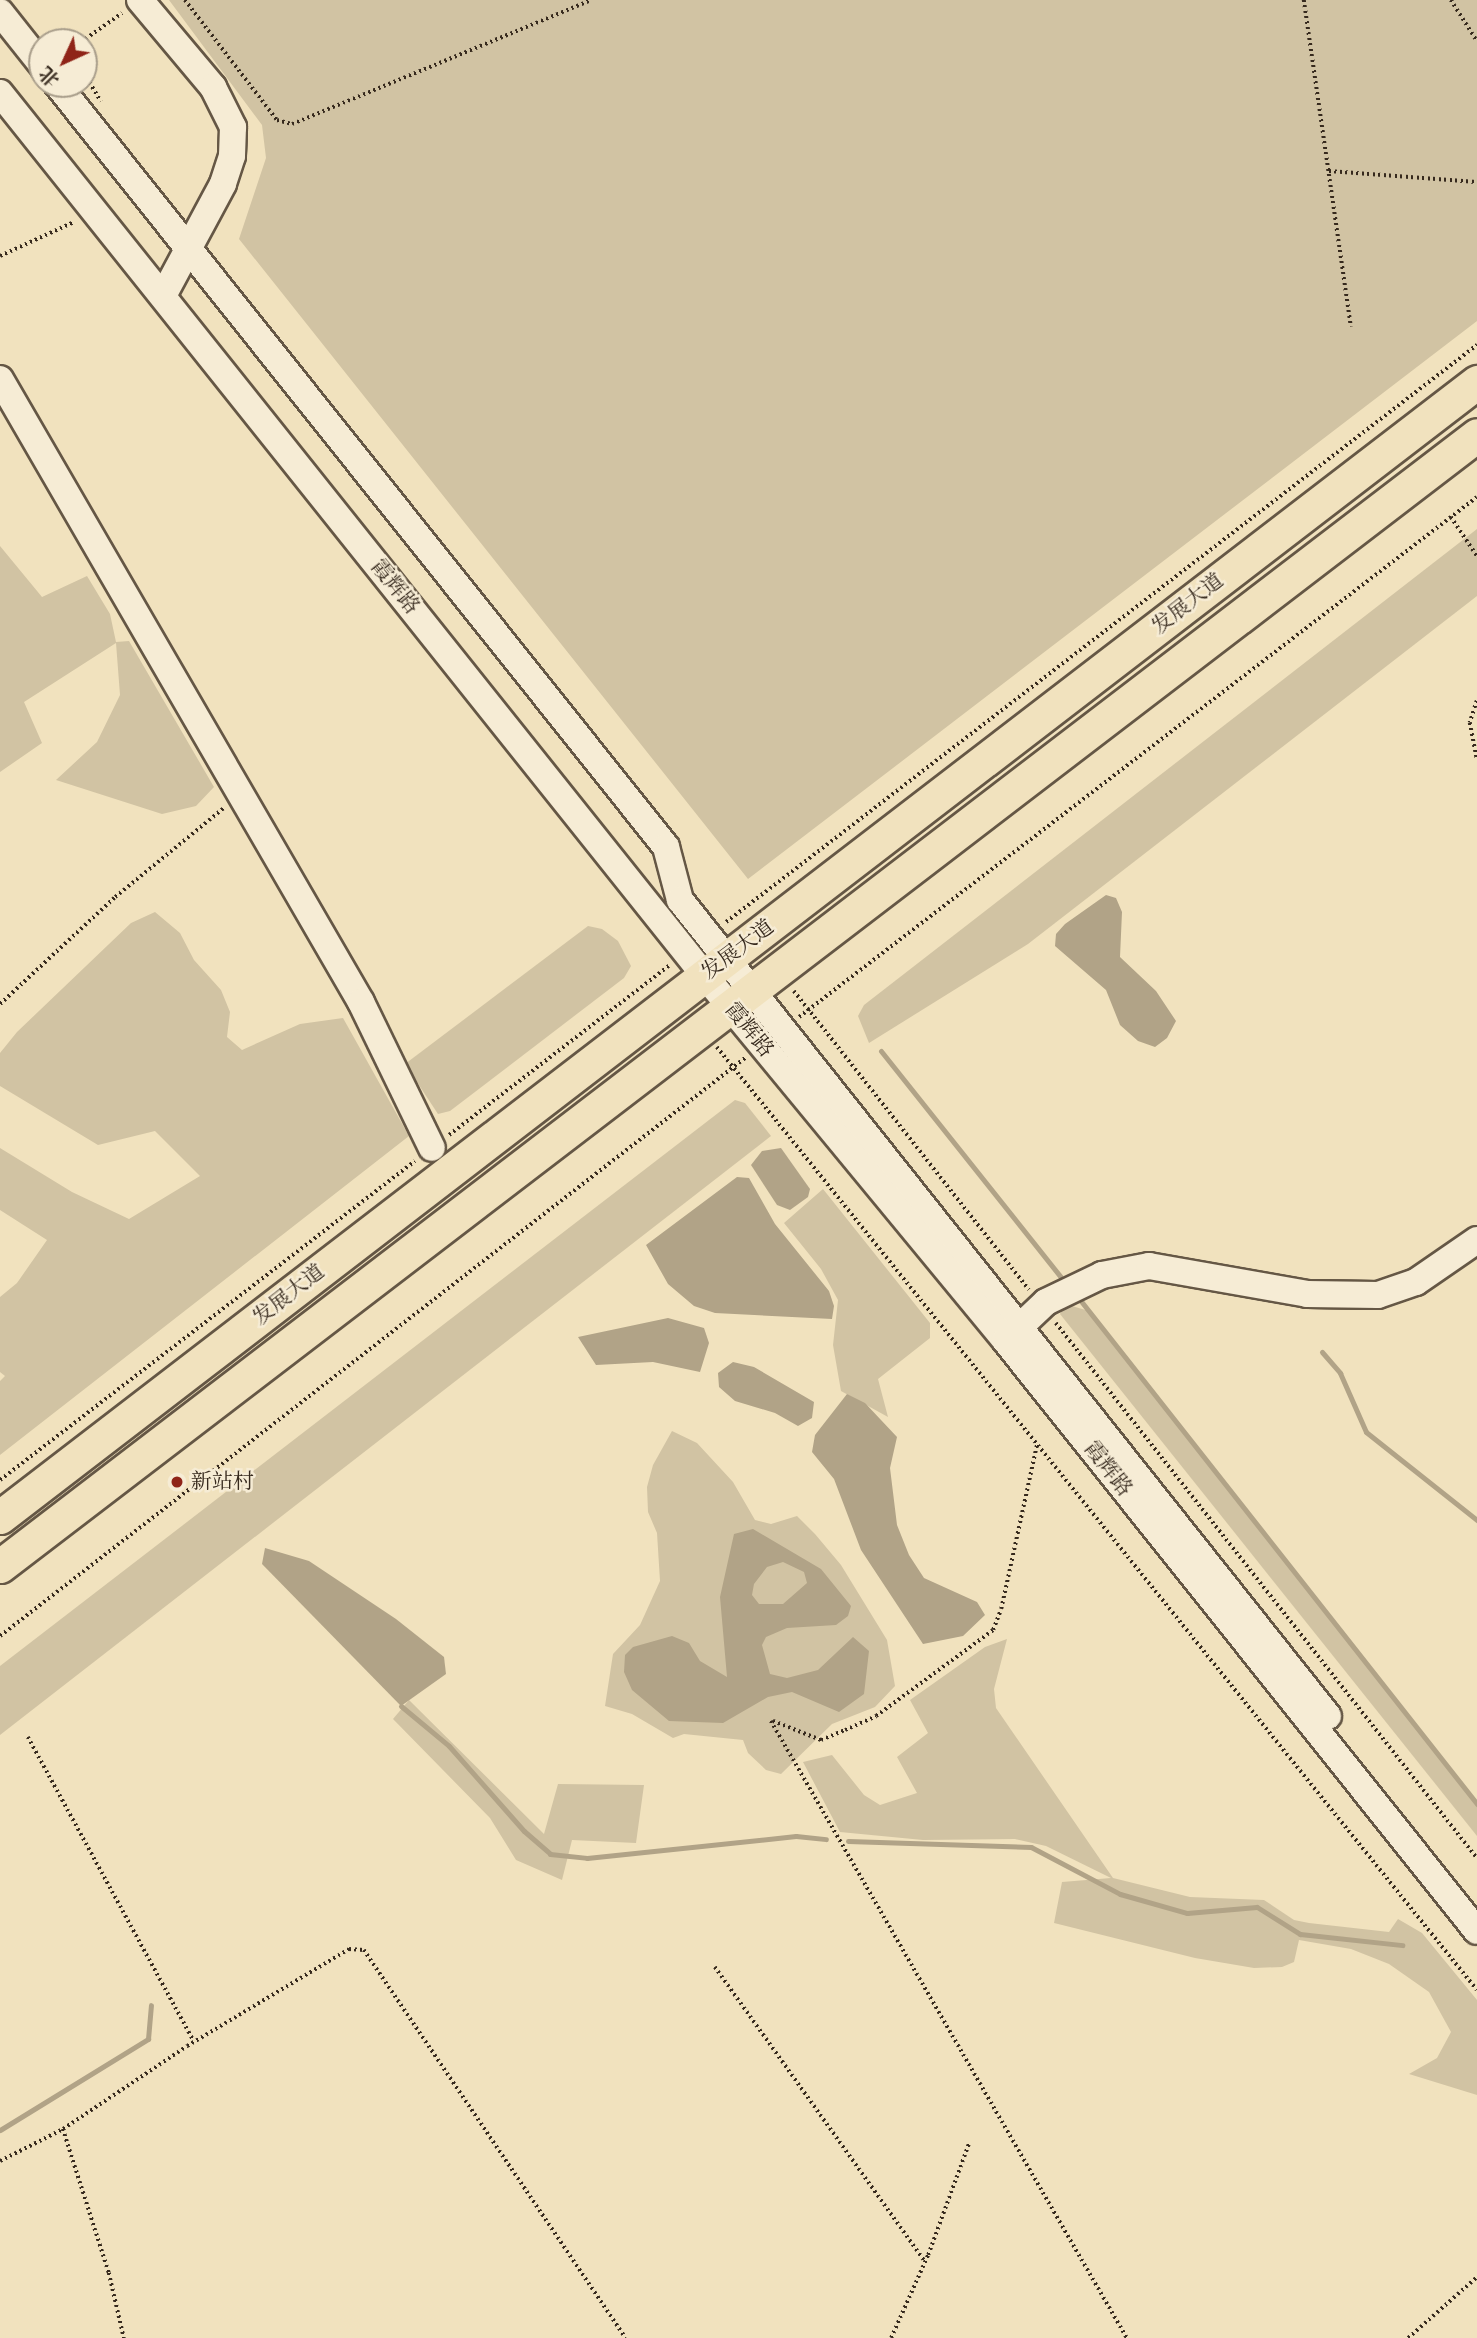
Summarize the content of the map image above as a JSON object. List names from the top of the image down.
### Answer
{
  "streets": {
    "main road": ["发展大道"],
    "street": ["霞辉路"]
  },
  "crossings": [
    ["霞辉路", "发展大道"]
  ],
  "places": ["新站村"],
  "north": "bottom left"
}
